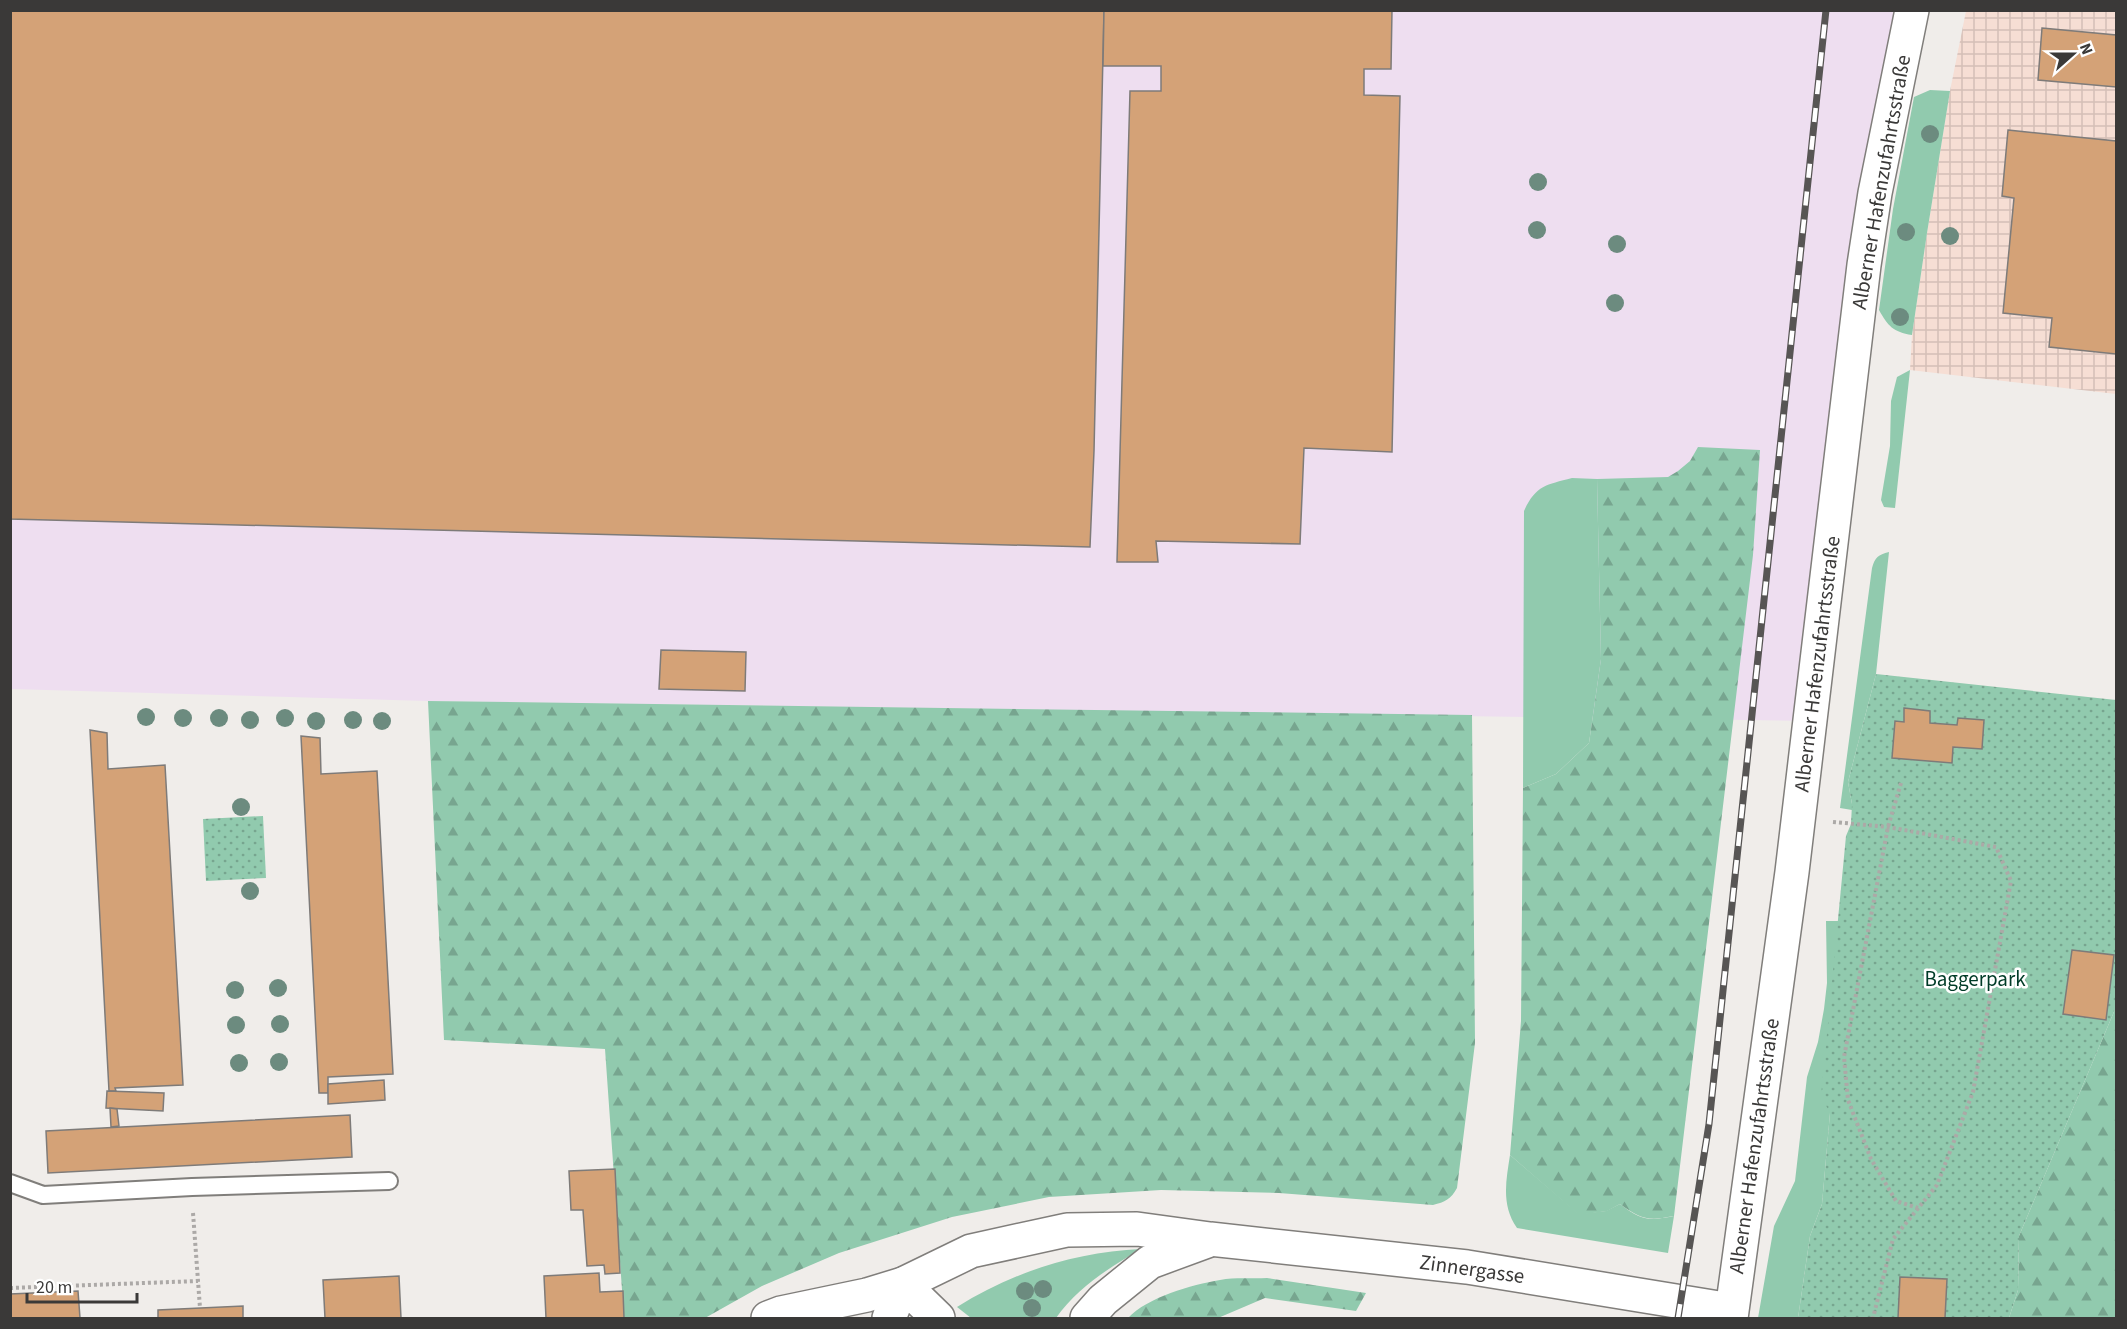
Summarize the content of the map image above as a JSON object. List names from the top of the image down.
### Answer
{
  "streets": {
    "street": ["Alberner Hafenzufahrtsstraße", "Zinnergasse"]
  },
  "crossings": [
    ["Alberner Hafenzufahrtsstraße", "Zinnergasse"]
  ],
  "parks": ["Baggerpark"],
  "scale_bar": "20 m",
  "north": "right"
}
